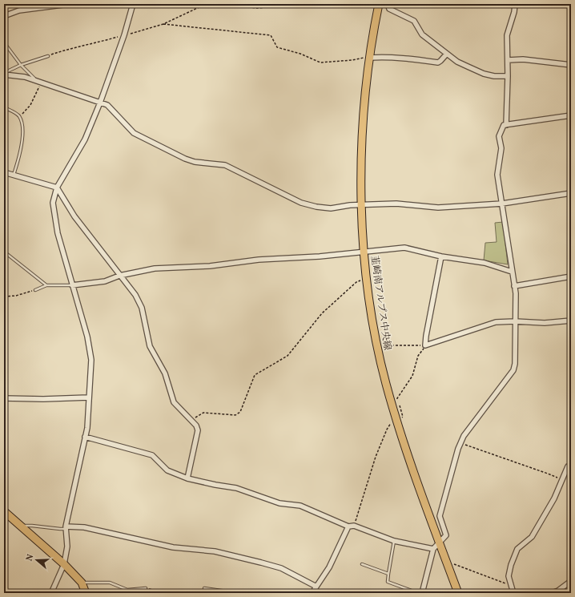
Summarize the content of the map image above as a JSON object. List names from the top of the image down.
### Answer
{
  "streets": {
    "main road": ["韮崎南アルプス中央線"]
  },
  "north": "left"
}
